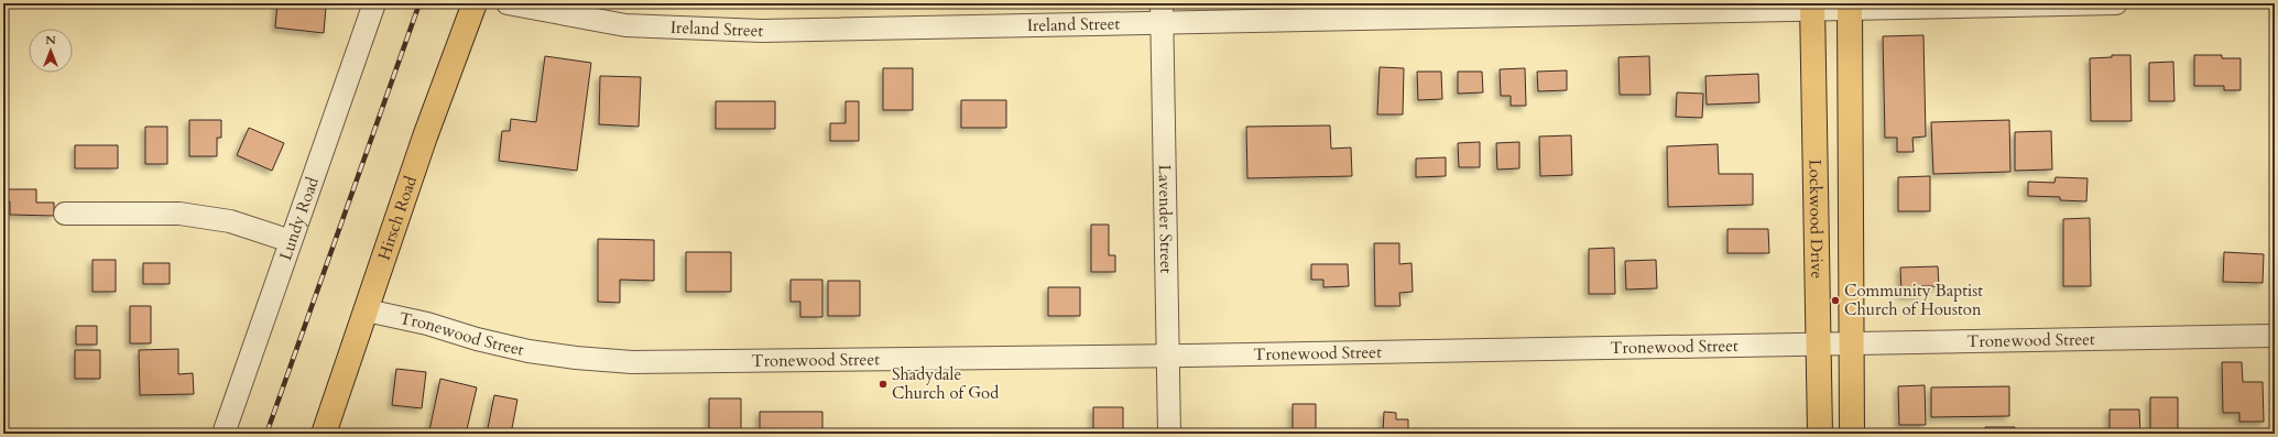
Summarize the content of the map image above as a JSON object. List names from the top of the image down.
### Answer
{
  "streets": {
    "main road": ["Hirsch Road", "Lockwood Drive"],
    "street": [
      "Ireland Street",
      "Lundy Road",
      "Lavender Street",
      "Tronewood Street"
    ]
  },
  "crossings": [
    ["Ireland Street", "Lavender Street"],
    ["Ireland Street", "Lockwood Drive"],
    ["Hirsch Road", "Tronewood Street"],
    ["Lavender Street", "Tronewood Street"],
    ["Lockwood Drive", "Tronewood Street"]
  ],
  "places": ["Community Baptist Church of Houston", "Shadydale Church of God"],
  "north": "top"
}
